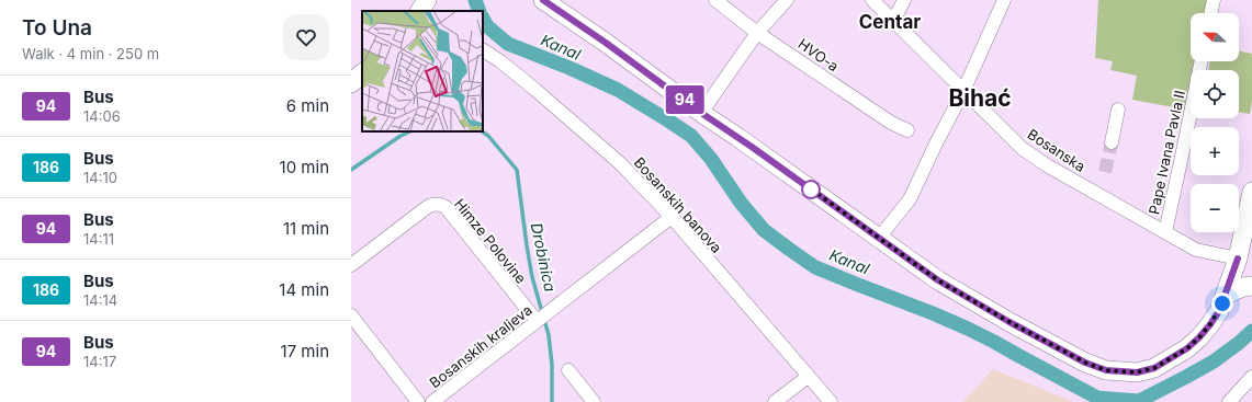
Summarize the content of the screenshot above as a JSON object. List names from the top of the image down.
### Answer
{
  "streets": {
    "street": [
      "HVO-a",
      "Bosanska",
      "Pape Ivana Pavla II",
      "Bosanskih banova",
      "Himze Polovine",
      "Bosanskih kraljeva"
    ]
  },
  "crossings": [
    ["Bosanska", "Pape Ivana Pavla II"],
    ["Bosanskih banova", "Bosanskih kraljeva"],
    ["Himze Polovine", "Bosanskih kraljeva"]
  ],
  "districts": ["Centar", "Bihać"],
  "water": ["Kanal", "Drobinica"],
  "lines": ["bus line 94"],
  "north": "left",
  "page": {
    "heading": ["To Una", "Walk · 4 min · 250 m"],
    "on_map": "94",
    "map_buttons": ["+", "−"],
    "list": [
      {
        "mark": "94",
        "name": "Bus",
        "note": "14:06",
        "value": "6 min"
      },
      {
        "mark": "186",
        "name": "Bus",
        "note": "14:10",
        "value": "10 min"
      },
      {
        "mark": "94",
        "name": "Bus",
        "note": "14:11",
        "value": "11 min"
      },
      {
        "mark": "186",
        "name": "Bus",
        "note": "14:14",
        "value": "14 min"
      },
      {
        "mark": "94",
        "name": "Bus",
        "note": "14:17",
        "value": "17 min"
      }
    ]
  }
}
